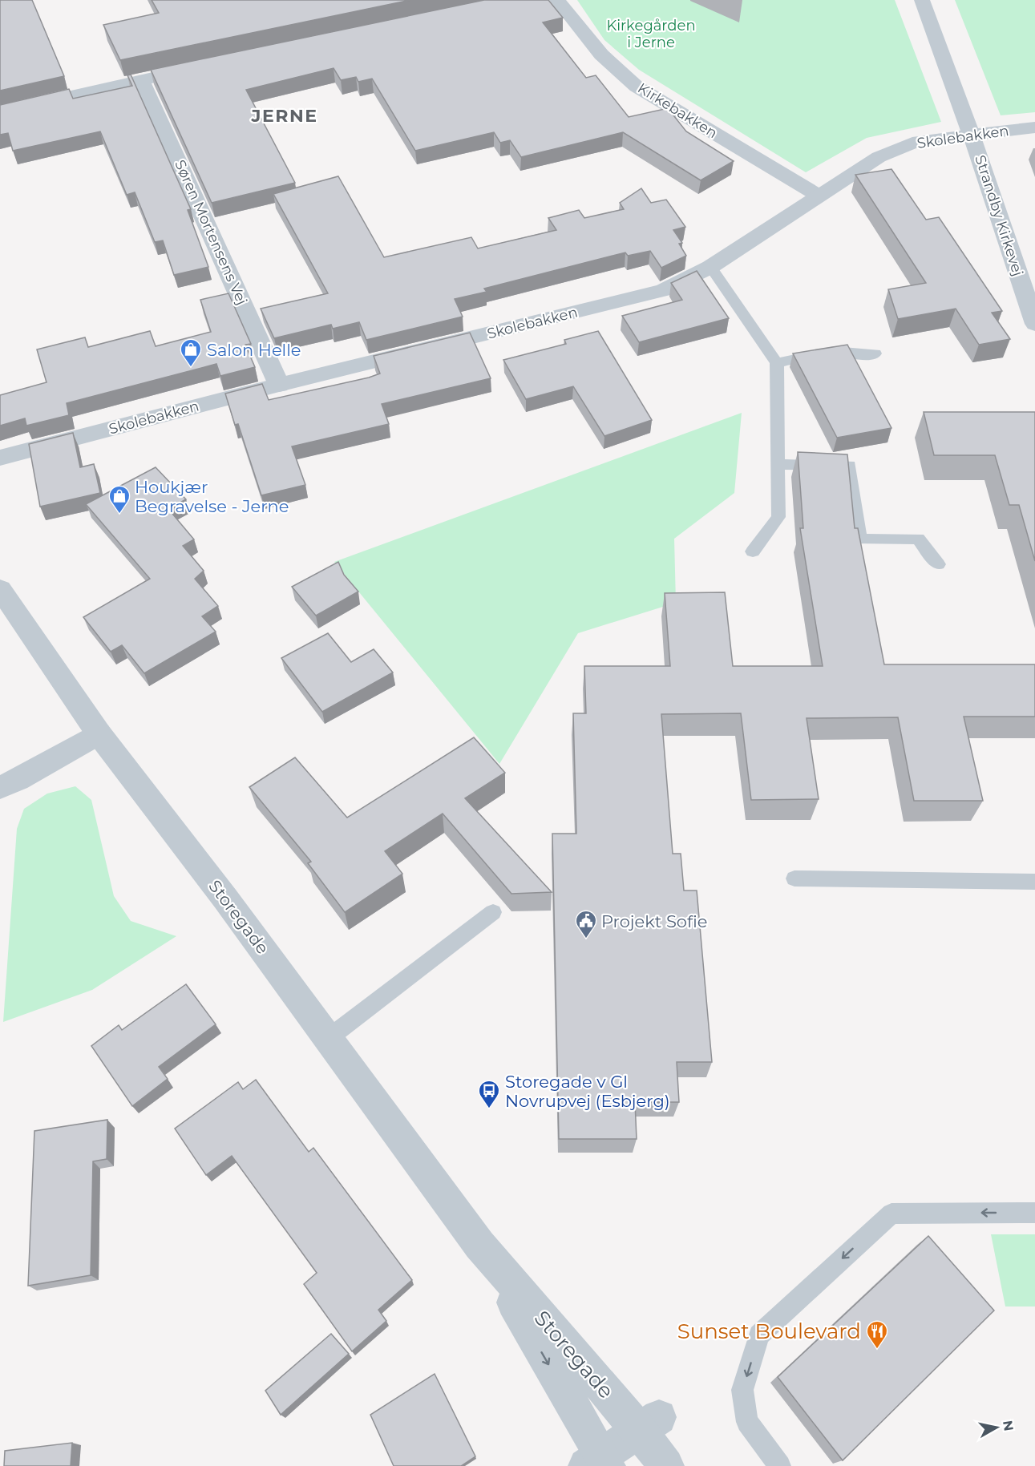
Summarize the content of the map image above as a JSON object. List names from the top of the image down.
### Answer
{
  "streets": {
    "street": [
      "Kirkebakken",
      "Skolebakken",
      "Strandby Kirkevej",
      "Søren Mortensens Vej",
      "Storegade"
    ]
  },
  "crossings": [
    ["Kirkebakken", "Skolebakken"],
    ["Skolebakken", "Strandby Kirkevej"],
    ["Skolebakken", "Søren Mortensens Vej"]
  ],
  "districts": ["JERNE"],
  "parks": ["Kirkegården i Jerne"],
  "places": {
    "shop": ["Salon Helle", "Houkjær Begravelse - Jerne"],
    "public building": ["Projekt Sofie"],
    "bus stop": ["Storegade v Gl Novrupvej (Esbjerg)"],
    "restaurant": ["Sunset Boulevard"]
  },
  "north": "right"
}
